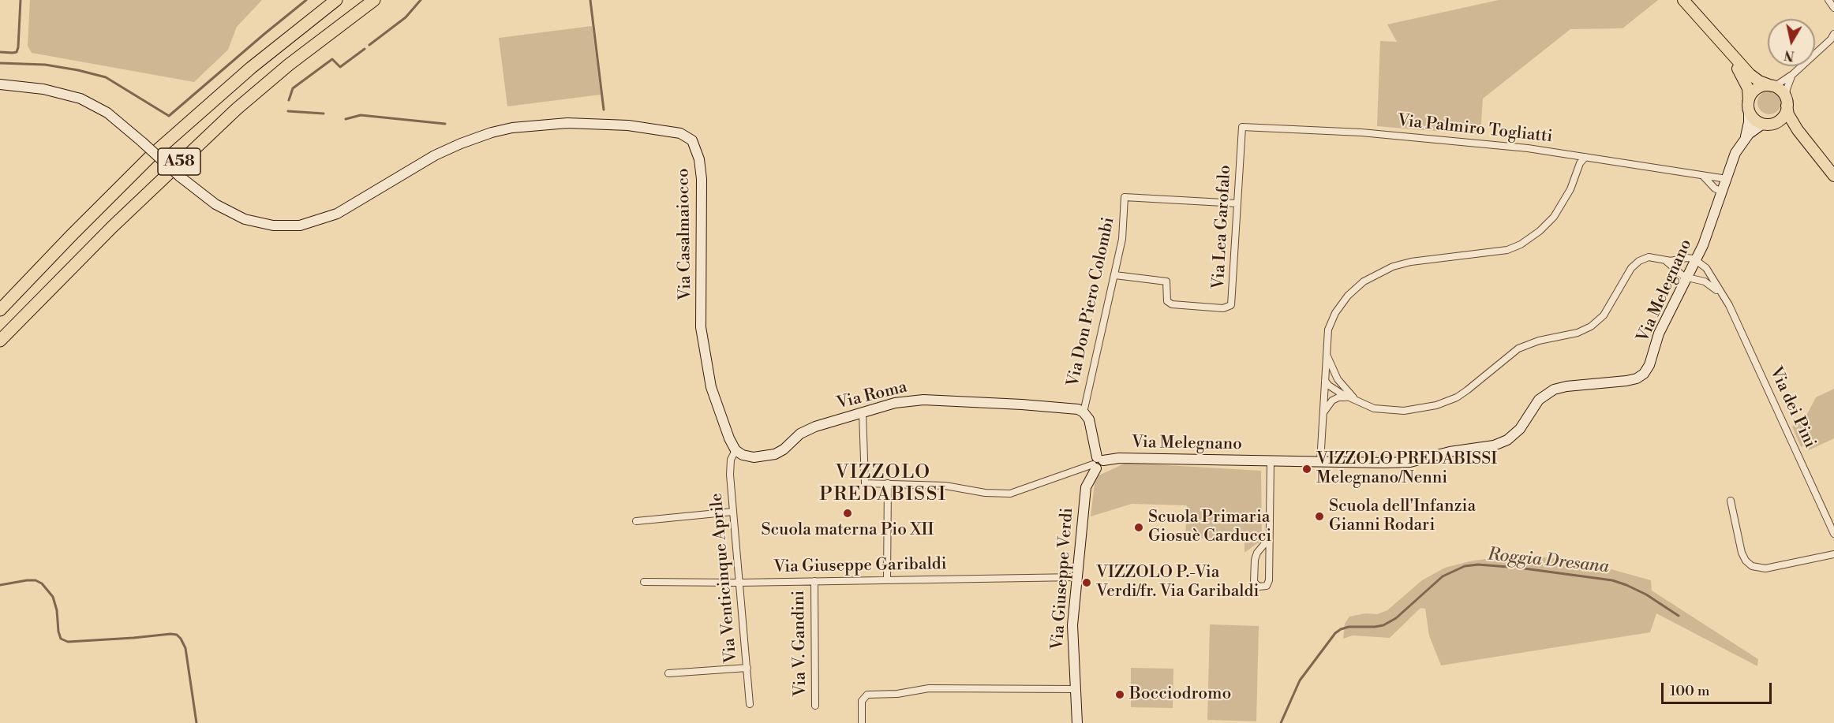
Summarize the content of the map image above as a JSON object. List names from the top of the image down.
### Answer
{
  "streets": {
    "highway": ["A58"],
    "street": [
      "Via Palmiro Togliatti",
      "Via Lea Garofalo",
      "Via Casalmaiocco",
      "Via Melegnano",
      "Via Don Piero Colombi",
      "Via Roma",
      "Via dei Pini",
      "Via Giuseppe Garibaldi",
      "Via Venticinque Aprile",
      "Via Giuseppe Verdi",
      "Via V. Gandini"
    ]
  },
  "crossings": [
    ["Via Palmiro Togliatti", "Via Lea Garofalo"],
    ["Via Palmiro Togliatti", "Via Melegnano"],
    ["Via Lea Garofalo", "Via Don Piero Colombi"],
    ["Via Casalmaiocco", "Via Roma"],
    ["Via Casalmaiocco", "Via Venticinque Aprile"],
    ["Via Melegnano", "Via dei Pini"],
    ["Via Melegnano", "Via Giuseppe Verdi"],
    ["Via Don Piero Colombi", "Via Roma"],
    ["Via Roma", "Via Venticinque Aprile"],
    ["Via Giuseppe Garibaldi", "Via Venticinque Aprile"],
    ["Via Giuseppe Garibaldi", "Via Giuseppe Verdi"],
    ["Via Giuseppe Garibaldi", "Via V. Gandini"]
  ],
  "districts": ["VIZZOLO PREDABISSI"],
  "water": ["Roggia Dresana"],
  "places": [
    "VIZZOLO PREDABISSI Melegnano/Nenni",
    "Scuola materna Pio XII",
    "Scuola dell'Infanzia Gianni Rodari",
    "Scuola Primaria Giosuè Carducci",
    "VIZZOLO P.-Via Verdi/fr. Via Garibaldi",
    "Bocciodromo"
  ],
  "scale_bar": "100 m",
  "north": "bottom"
}
